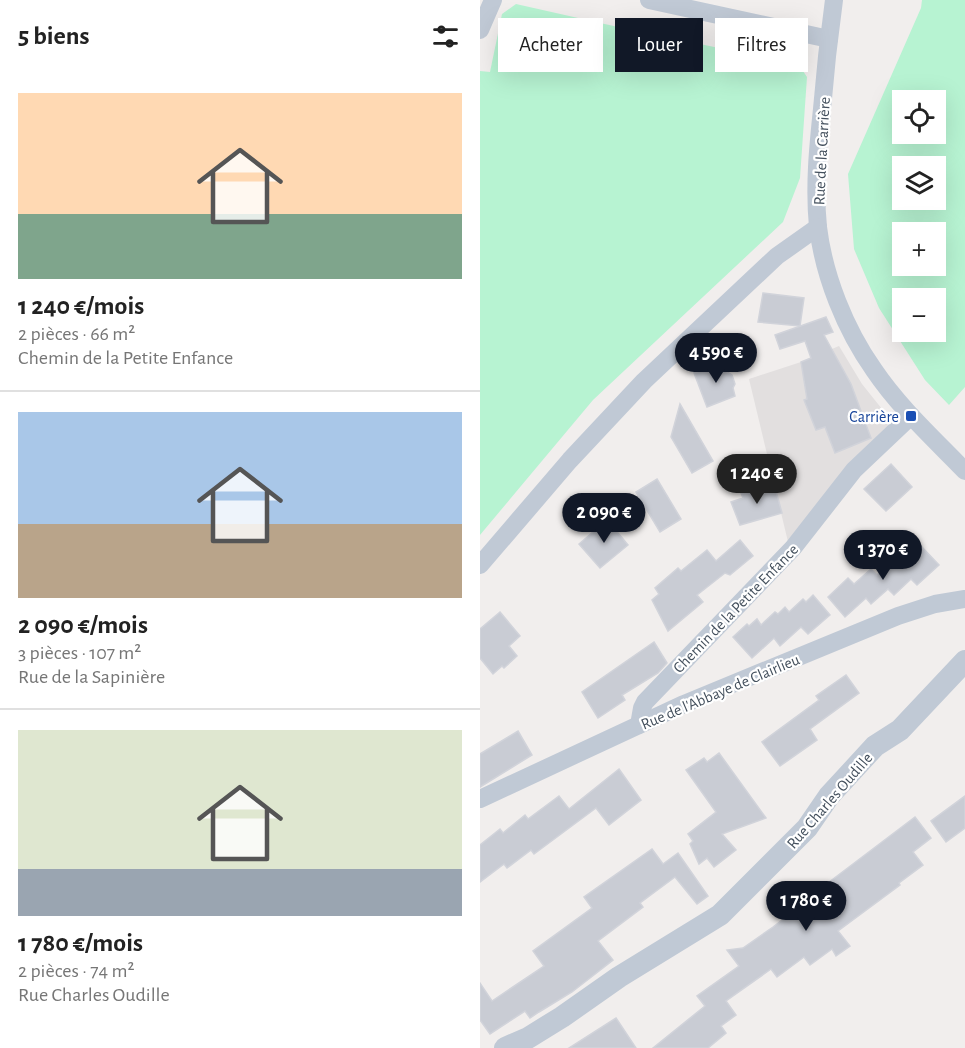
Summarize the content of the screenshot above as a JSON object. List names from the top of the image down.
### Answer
{
  "streets": {
    "street": [
      "Rue de la Carrière",
      "Chemin de la Petite Enfance",
      "Rue de l'Abbaye de Clairlieu",
      "Rue Charles Oudille"
    ]
  },
  "crossings": [
    ["Rue de la Carrière", "Chemin de la Petite Enfance"],
    ["Chemin de la Petite Enfance", "Rue de l'Abbaye de Clairlieu"]
  ],
  "places": {
    "transit": ["Carrière"]
  },
  "page": {
    "heading": "5 biens",
    "chip": ["Acheter", "Louer", "Filtres"],
    "list": [
      {
        "name": "1 240 €/mois",
        "note": "2 pièces · 66 m² · Chemin de la Petite Enfance"
      },
      {
        "name": "2 090 €/mois",
        "note": "3 pièces · 107 m² · Rue de la Sapinière"
      },
      {
        "name": "1 780 €/mois",
        "note": "2 pièces · 74 m² · Rue Charles Oudille"
      }
    ],
    "map_buttons": ["+", "−"],
    "price": [
      "4 590 €",
      "1 240 €",
      "2 090 €",
      "1 370 €",
      "1 780 €"
    ]
  }
}
